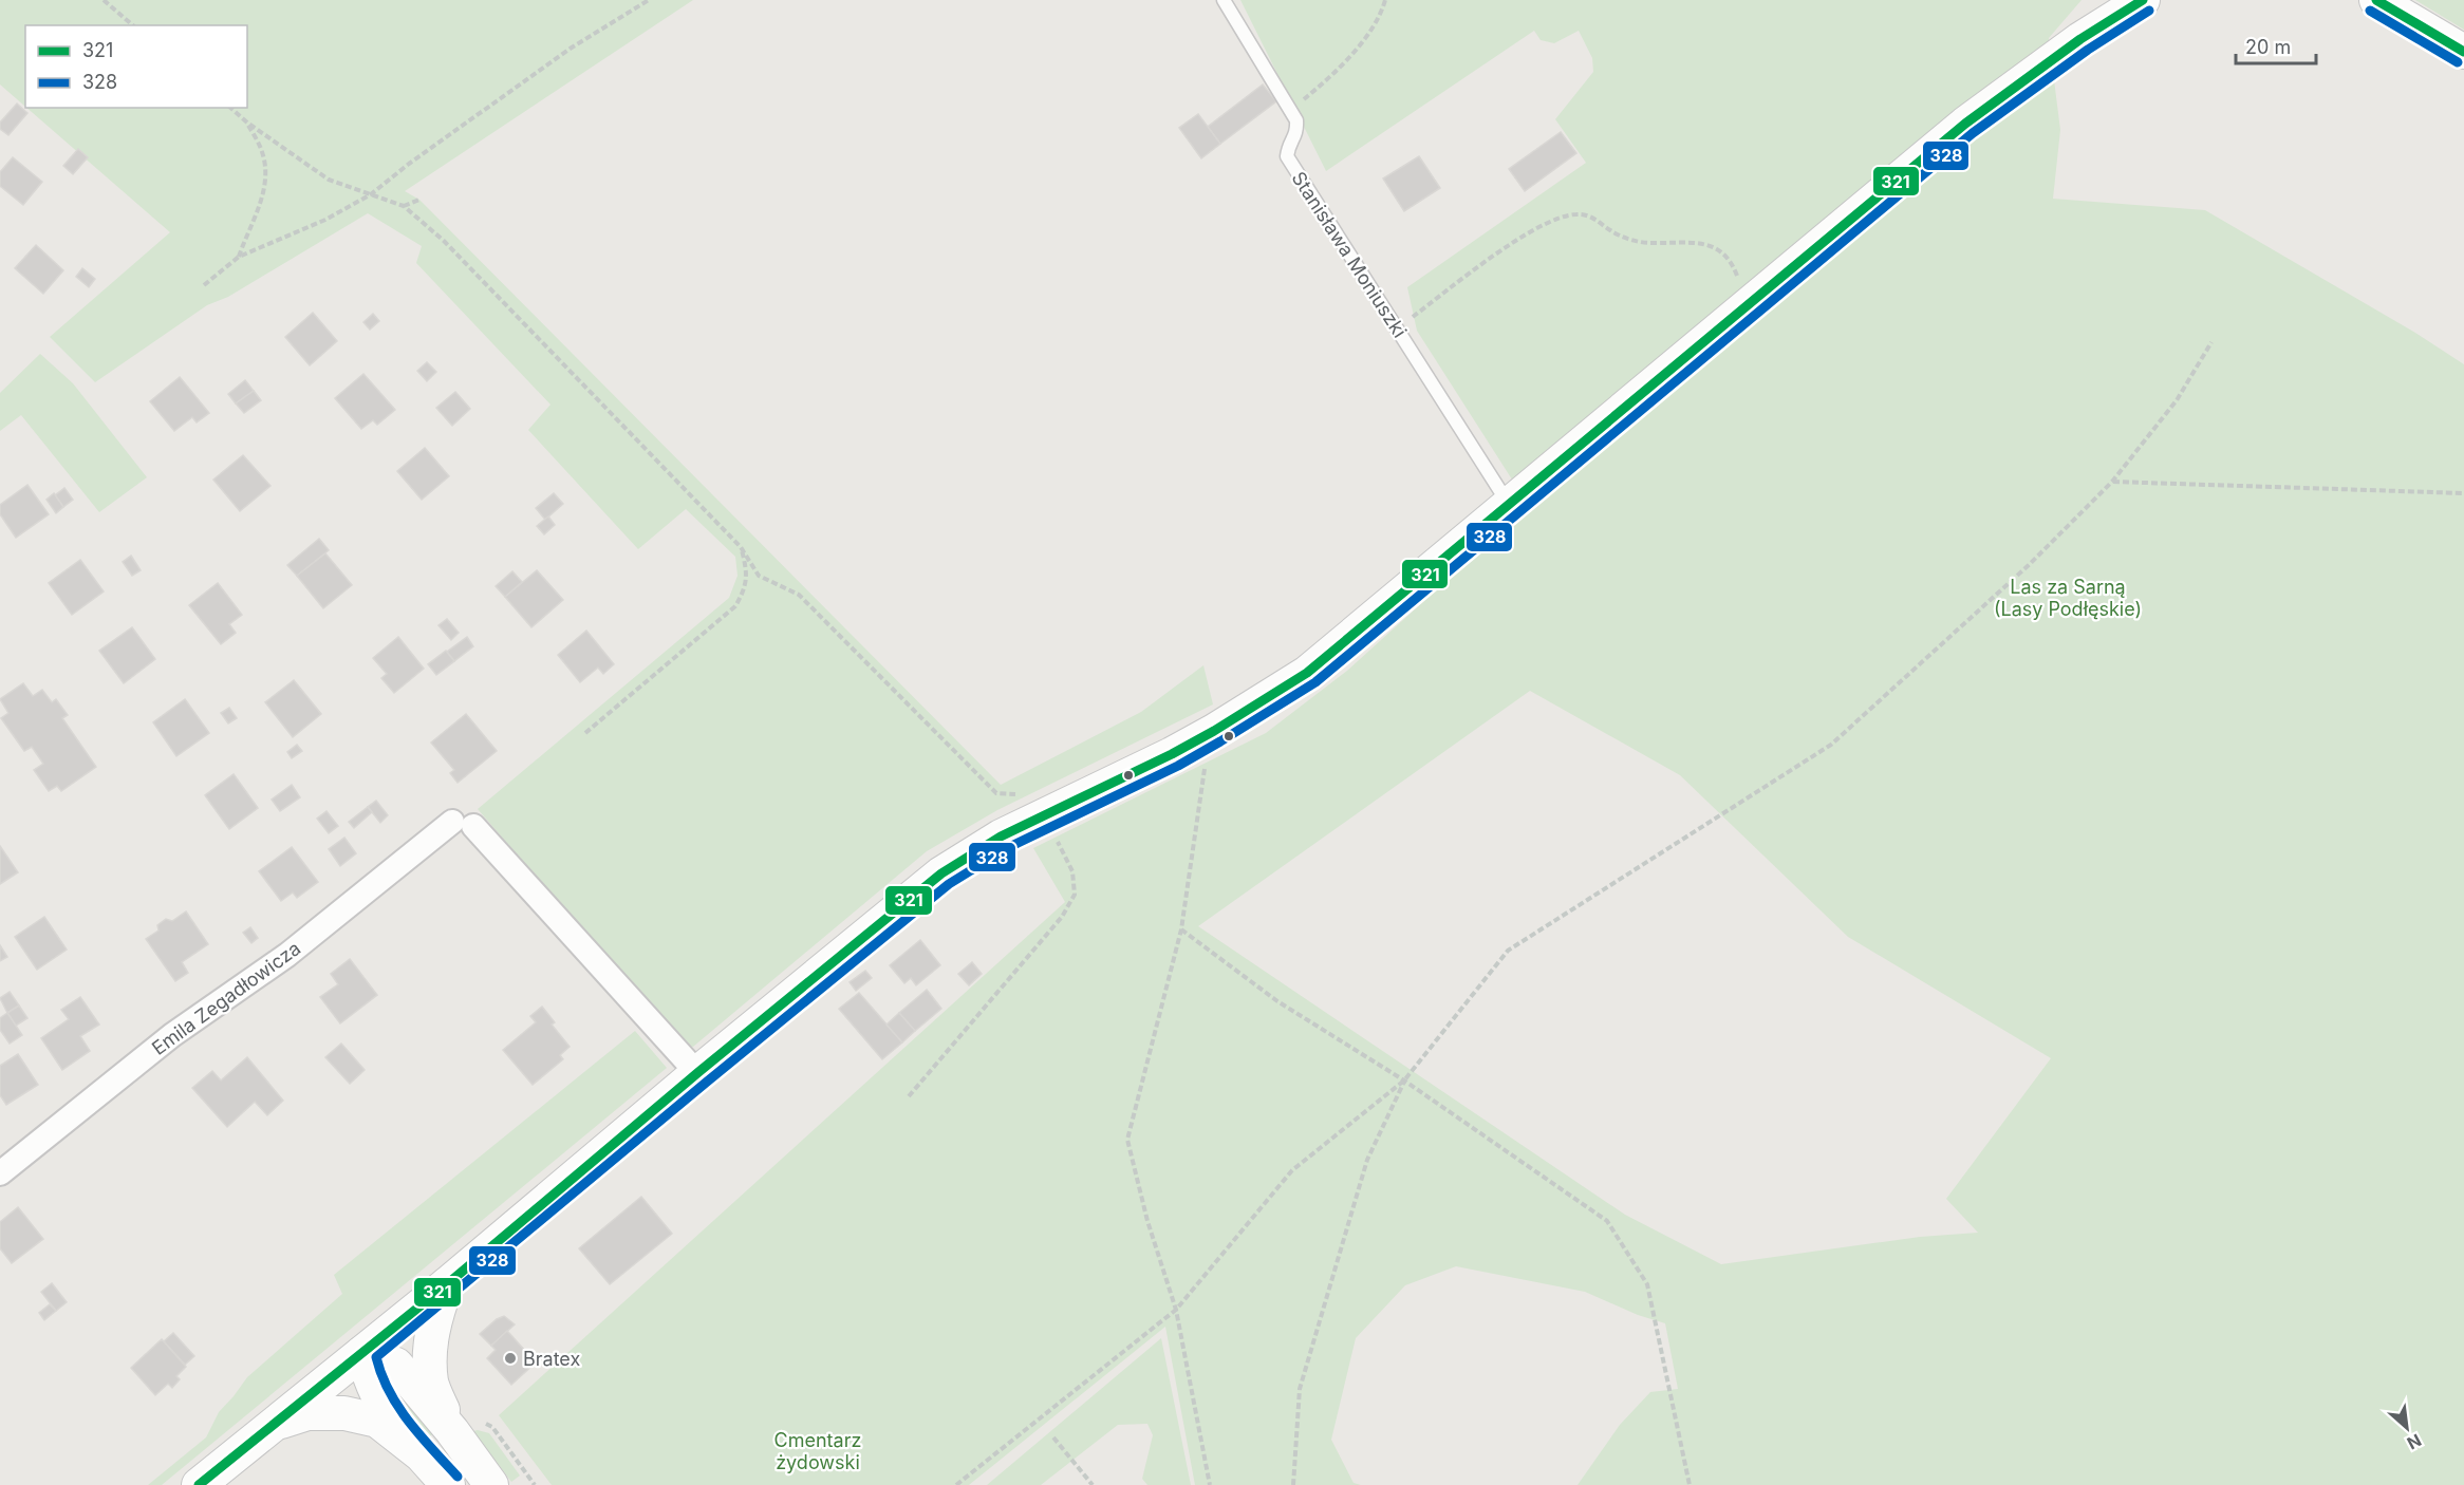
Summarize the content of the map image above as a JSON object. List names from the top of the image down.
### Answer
{
  "streets": {
    "street": ["Emila Zegadłowicza"],
    "lane": ["Stanisława Moniuszki"]
  },
  "parks": ["Las za Sarną (Lasy Podłęskie)", "Cmentarz żydowski"],
  "places": ["Bratex"],
  "lines": ["transit line 321", "transit line 328"],
  "legend": ["321", "328"],
  "scale_bar": "20 m",
  "north": "bottom right"
}
